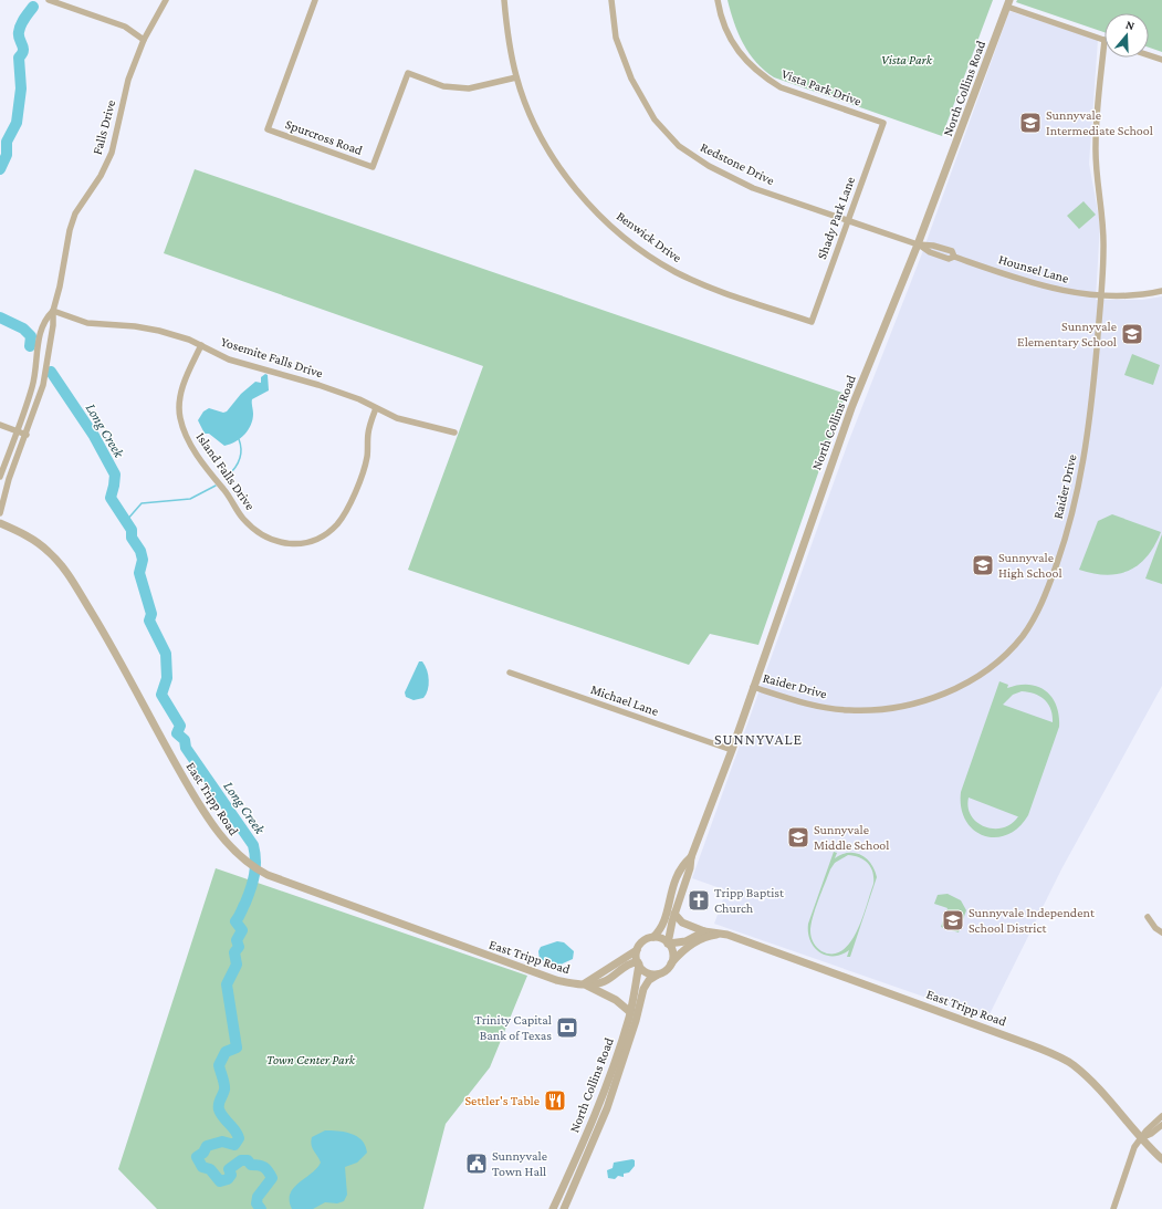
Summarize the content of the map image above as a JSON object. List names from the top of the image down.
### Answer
{
  "streets": {
    "street": [
      "Vista Park Drive",
      "North Collins Road",
      "Falls Drive",
      "Spurcross Road",
      "Redstone Drive",
      "Shady Park Lane",
      "Benwick Drive",
      "Hounsel Lane",
      "Yosemite Falls Drive",
      "Island Falls Drive",
      "Raider Drive",
      "Michael Lane",
      "East Tripp Road"
    ]
  },
  "crossings": [
    ["Vista Park Drive", "Shady Park Lane"],
    ["North Collins Road", "Redstone Drive"],
    ["North Collins Road", "Hounsel Lane"],
    ["North Collins Road", "Raider Drive"],
    ["North Collins Road", "Michael Lane"],
    ["North Collins Road", "East Tripp Road"],
    ["Falls Drive", "Yosemite Falls Drive"],
    ["Spurcross Road", "Benwick Drive"],
    ["Redstone Drive", "Shady Park Lane"],
    ["Redstone Drive", "Hounsel Lane"],
    ["Shady Park Lane", "Benwick Drive"],
    ["Hounsel Lane", "Raider Drive"],
    ["Yosemite Falls Drive", "Island Falls Drive"]
  ],
  "districts": ["SUNNYVALE"],
  "water": ["Long Creek"],
  "parks": ["Vista Park", "Town Center Park"],
  "places": {
    "school or university": [
      "Sunnyvale Intermediate School",
      "Sunnyvale Elementary School",
      "Sunnyvale High School",
      "Sunnyvale Middle School",
      "Sunnyvale Independent School District"
    ],
    "church": ["Tripp Baptist Church"],
    "bank": ["Trinity Capital Bank of Texas"],
    "restaurant": ["Settler's Table"],
    "public building": ["Sunnyvale Town Hall"]
  },
  "north": "top"
}
